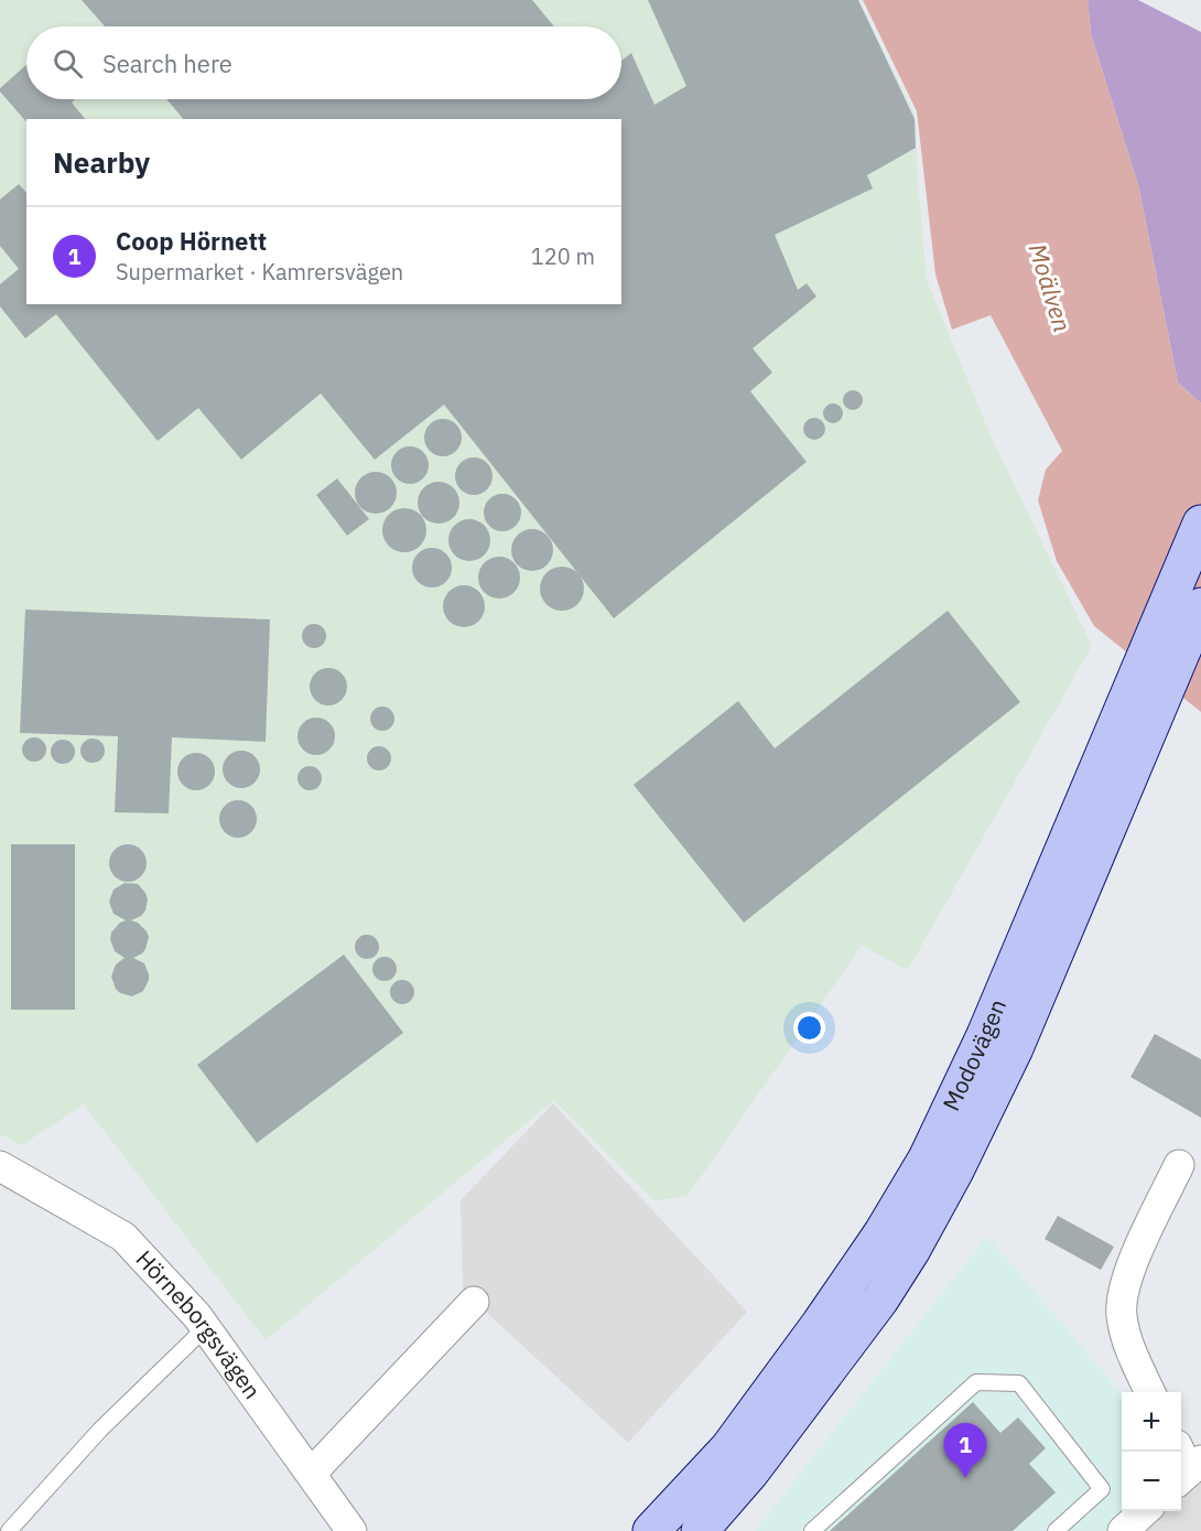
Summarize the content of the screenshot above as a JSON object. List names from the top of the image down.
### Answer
{
  "streets": {
    "main road": ["Modovägen"],
    "street": ["Hörneborgsvägen"]
  },
  "water": ["Moälven"],
  "page": {
    "search": "Search here",
    "heading": "Nearby",
    "list": [
      {
        "mark": "1",
        "name": "Coop Hörnett",
        "note": "Supermarket · Kamrersvägen",
        "value": "120 m"
      }
    ],
    "map_buttons": ["+", "−"],
    "pins": "1"
  }
}
